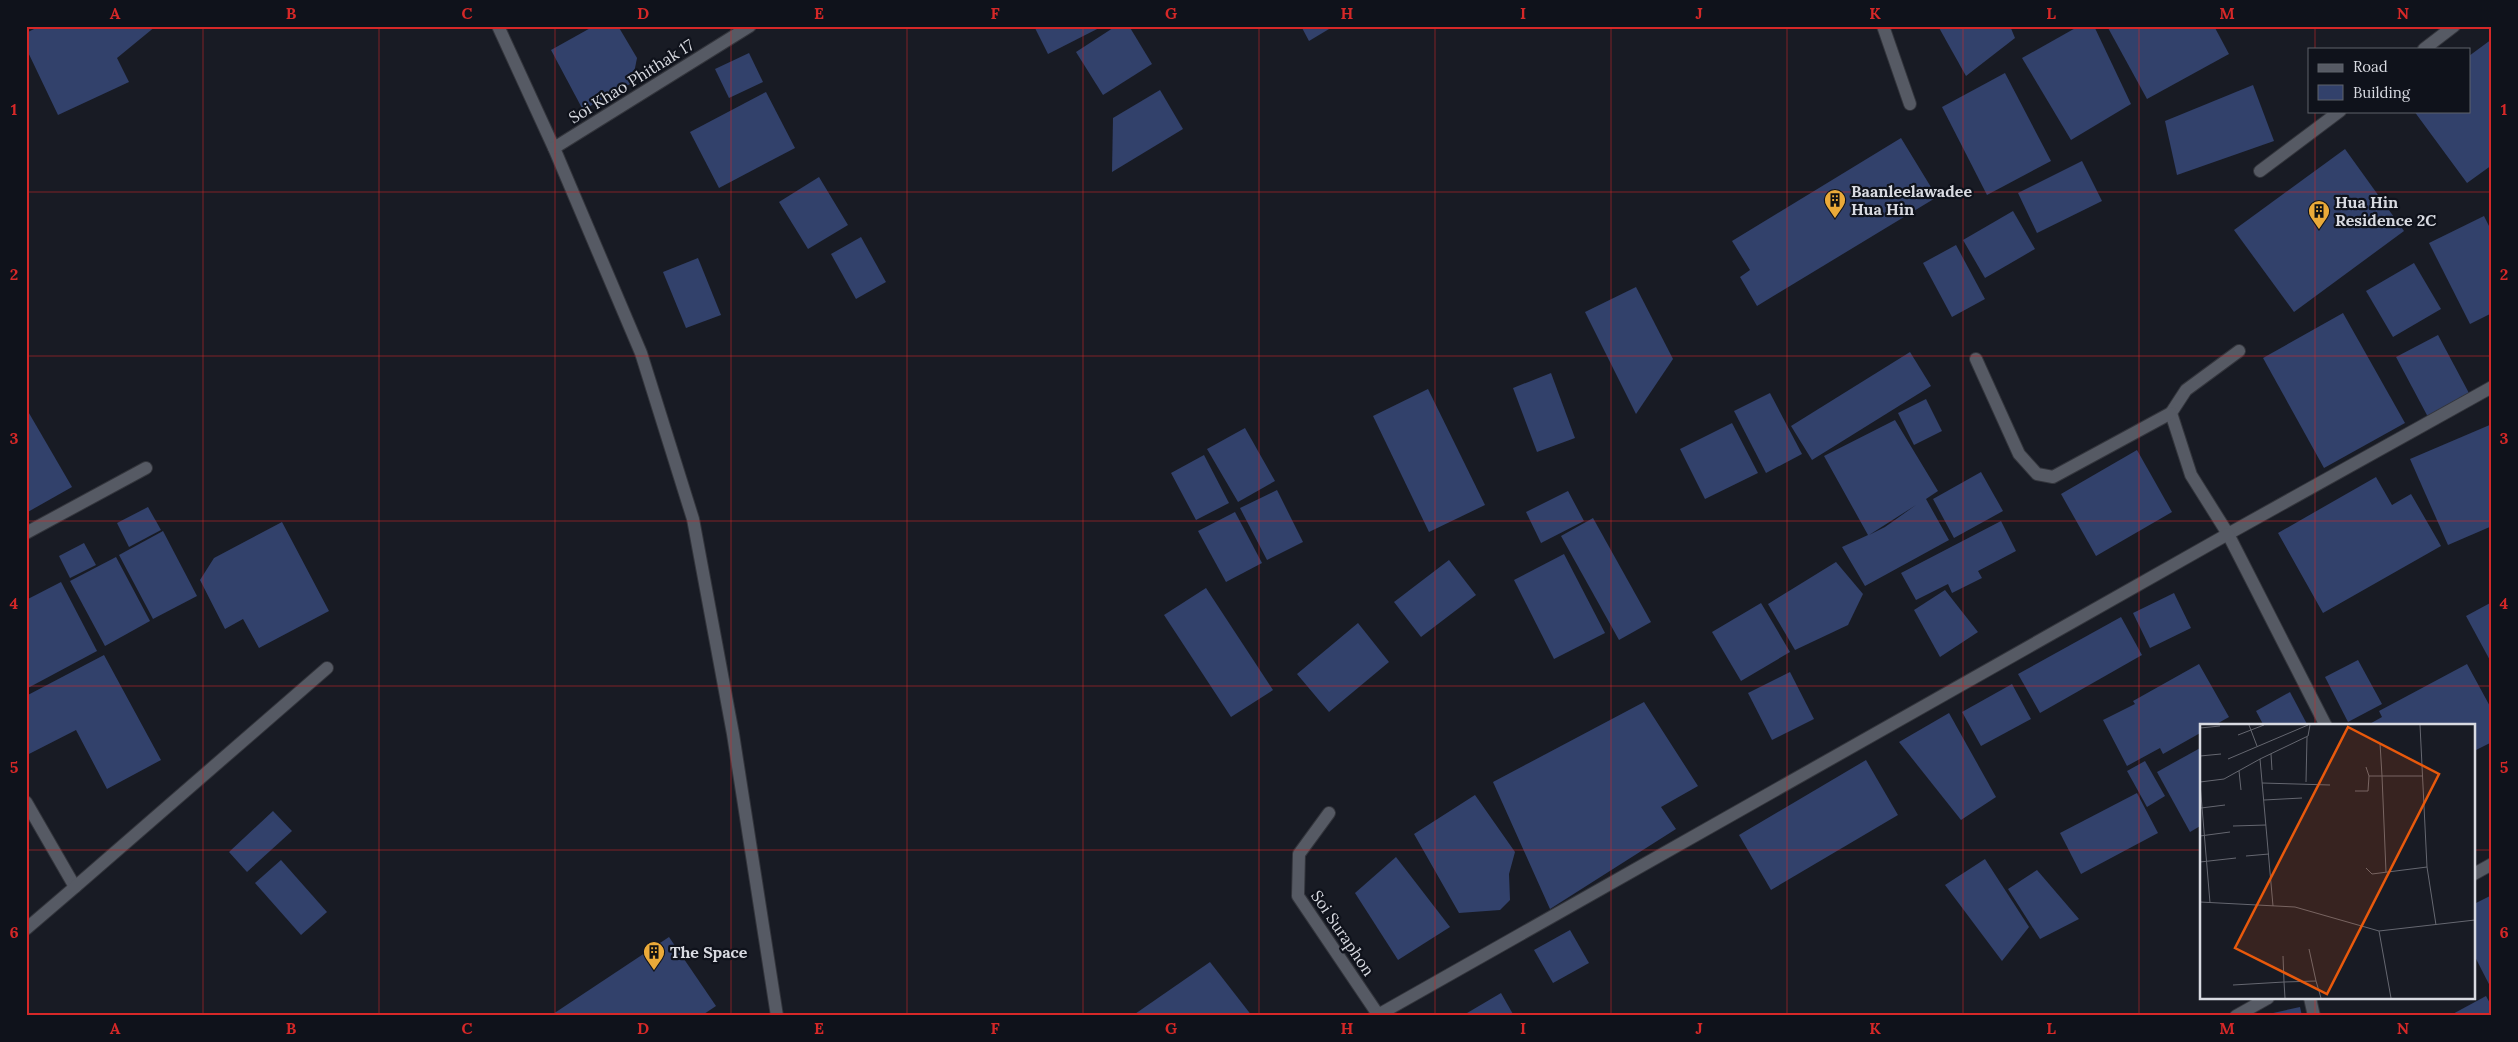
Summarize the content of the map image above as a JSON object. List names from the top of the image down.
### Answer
{
  "streets": {
    "street": ["Soi Khao Phithak 17", "Soi Suraphon"]
  },
  "places": {
    "building": ["Baanleelawadee Hua Hin", "Hua Hin Residence 2C", "The Space"]
  },
  "legend": ["Road", "Building"],
  "grid": {
    "columns": [
      "A",
      "B",
      "C",
      "D",
      "E",
      "F",
      "G",
      "H",
      "I",
      "J",
      "K",
      "L",
      "M",
      "N"
    ],
    "rows": [
      "1",
      "2",
      "3",
      "4",
      "5",
      "6"
    ]
  }
}
